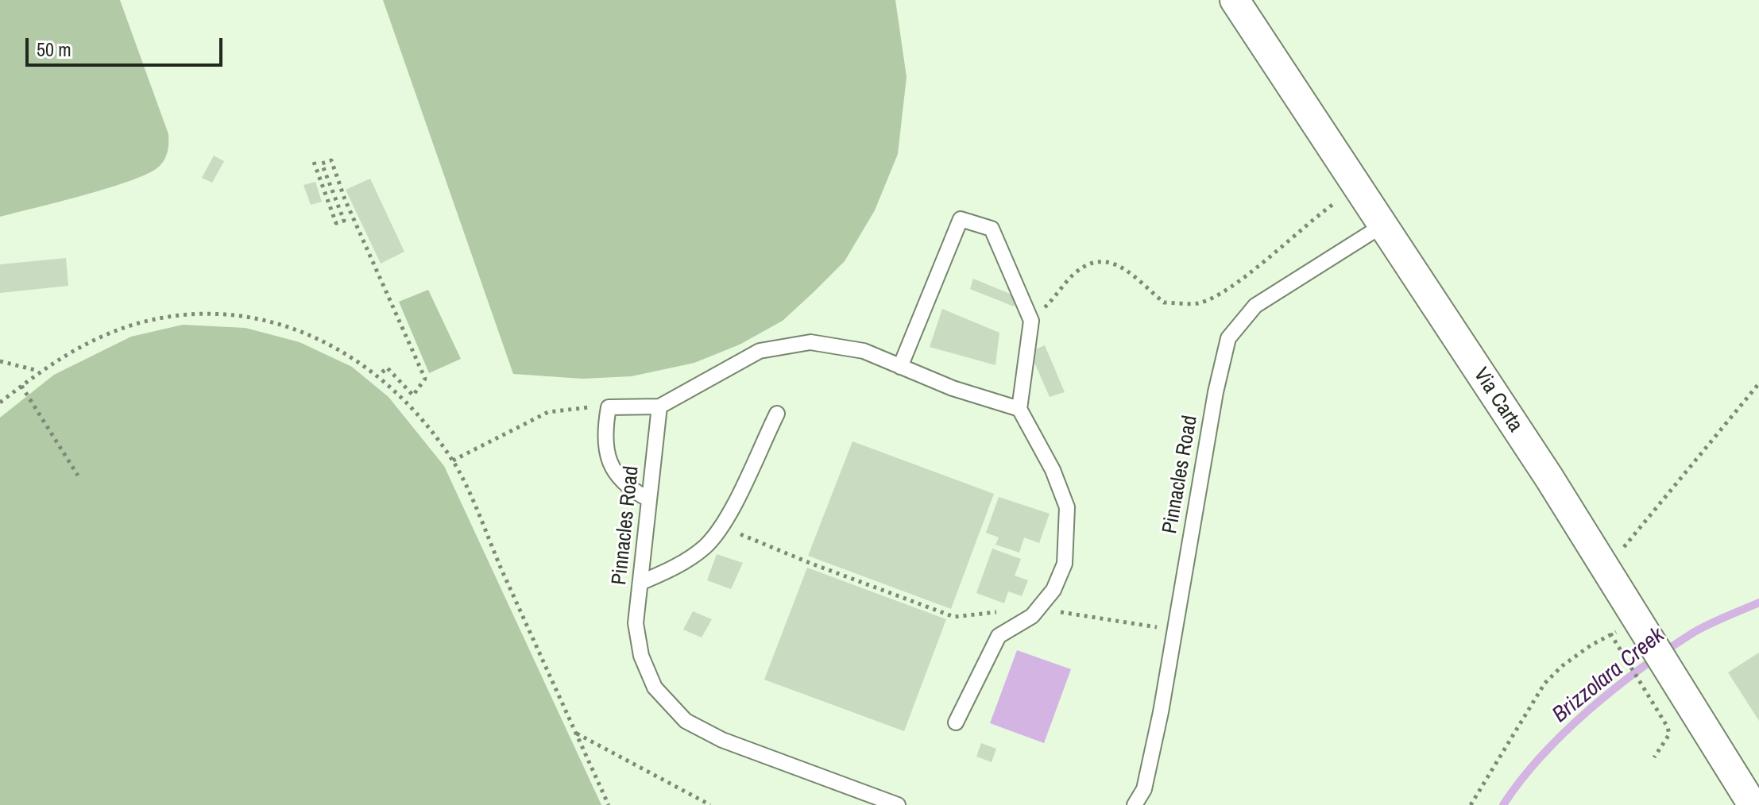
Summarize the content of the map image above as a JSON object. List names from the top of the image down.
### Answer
{
  "streets": {
    "street": ["Via Carta"],
    "lane": ["Pinnacles Road"]
  },
  "crossings": [
    ["Via Carta", "Pinnacles Road"]
  ],
  "water": ["Brizzolara Creek"],
  "scale_bar": "50 m"
}
